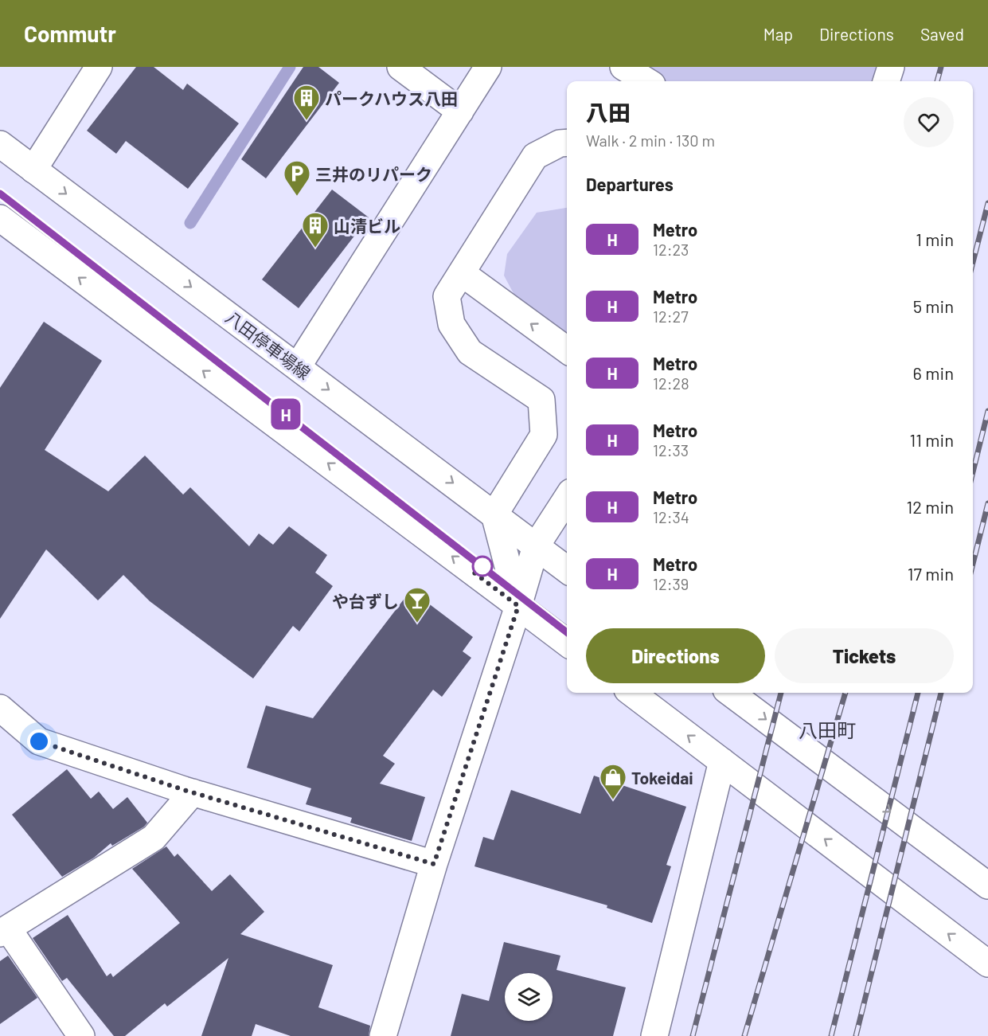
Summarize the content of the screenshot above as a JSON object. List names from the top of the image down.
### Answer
{
  "streets": {
    "street": ["八田停車場線"]
  },
  "districts": ["八田町"],
  "places": {
    "building": ["パークハウス八田", "山清ビル"],
    "parking": ["三井のリパーク"],
    "bar": ["や台ずし"],
    "shop": ["Tokeidai"]
  },
  "lines": ["metro line H"],
  "page": {
    "header": "Commutr",
    "nav": ["Map", "Directions", "Saved"],
    "on_map": "H",
    "heading": [
      ["八田", "Walk · 2 min · 130 m"],
      "Departures"
    ],
    "list": [
      {
        "mark": "H",
        "name": "Metro",
        "note": "12:23",
        "value": "1 min"
      },
      {
        "mark": "H",
        "name": "Metro",
        "note": "12:27",
        "value": "5 min"
      },
      {
        "mark": "H",
        "name": "Metro",
        "note": "12:28",
        "value": "6 min"
      },
      {
        "mark": "H",
        "name": "Metro",
        "note": "12:33",
        "value": "11 min"
      },
      {
        "mark": "H",
        "name": "Metro",
        "note": "12:34",
        "value": "12 min"
      },
      {
        "mark": "H",
        "name": "Metro",
        "note": "12:39",
        "value": "17 min"
      }
    ],
    "buttons": ["Directions", "Tickets"]
  }
}
